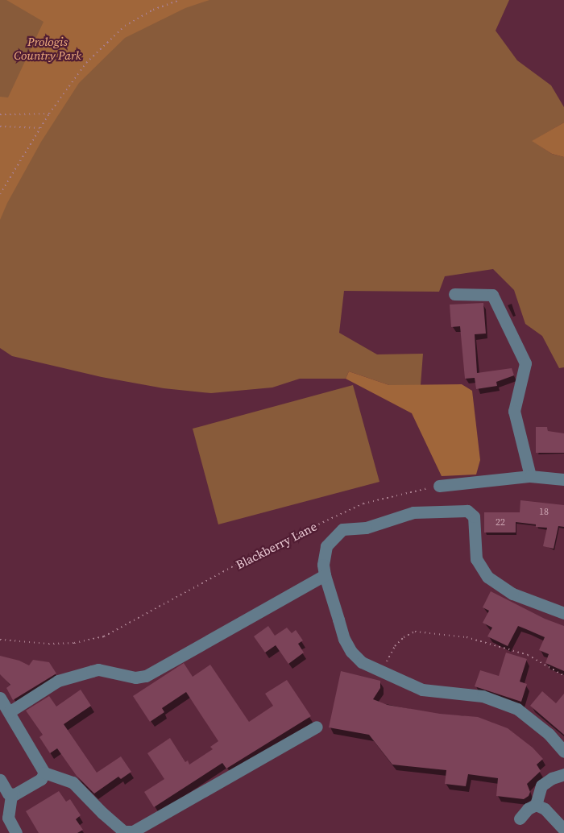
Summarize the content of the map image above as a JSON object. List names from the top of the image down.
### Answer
{
  "streets": {
    "path": ["Blackberry Lane"]
  },
  "parks": ["Prologis Country Park"],
  "house_numbers": ["18", "22"]
}
